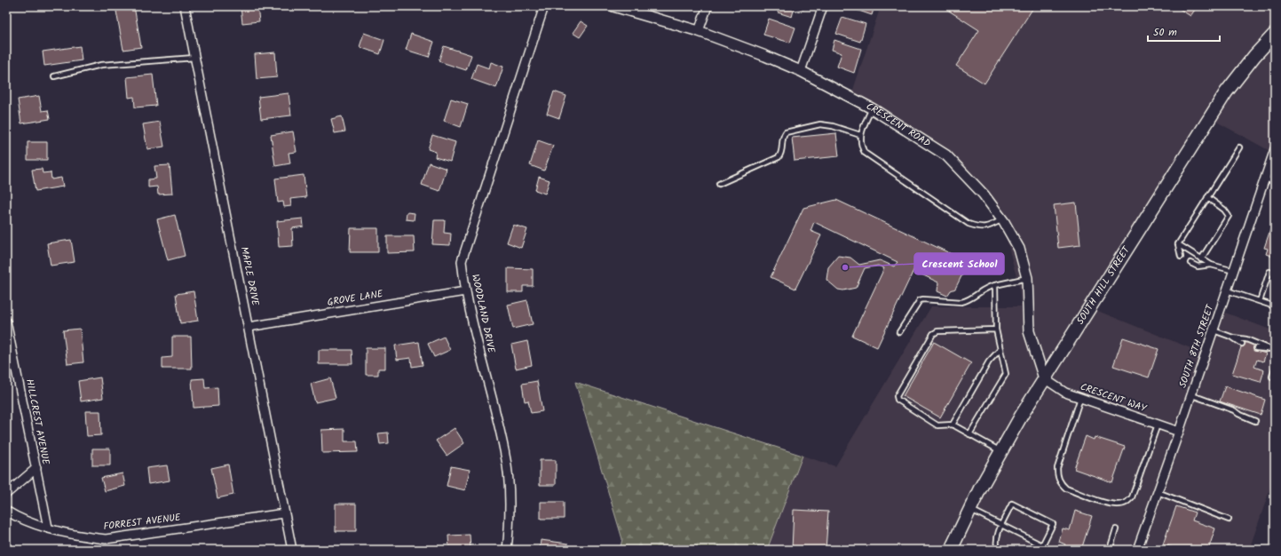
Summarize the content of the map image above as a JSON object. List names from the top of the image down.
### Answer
{
  "streets": {
    "main road": ["SOUTH HILL STREET"],
    "street": [
      "CRESCENT ROAD",
      "MAPLE DRIVE",
      "GROVE LANE",
      "WOODLAND DRIVE",
      "SOUTH 8TH STREET",
      "CRESCENT WAY",
      "HILLCREST AVENUE",
      "FORREST AVENUE"
    ]
  },
  "crossings": [
    ["CRESCENT ROAD", "SOUTH HILL STREET"],
    ["CRESCENT ROAD", "CRESCENT WAY"],
    ["MAPLE DRIVE", "GROVE LANE"],
    ["MAPLE DRIVE", "FORREST AVENUE"],
    ["SOUTH HILL STREET", "CRESCENT WAY"],
    ["GROVE LANE", "WOODLAND DRIVE"],
    ["SOUTH 8TH STREET", "CRESCENT WAY"],
    ["HILLCREST AVENUE", "FORREST AVENUE"]
  ],
  "places": ["Crescent School"],
  "scale_bar": "50 m"
}
